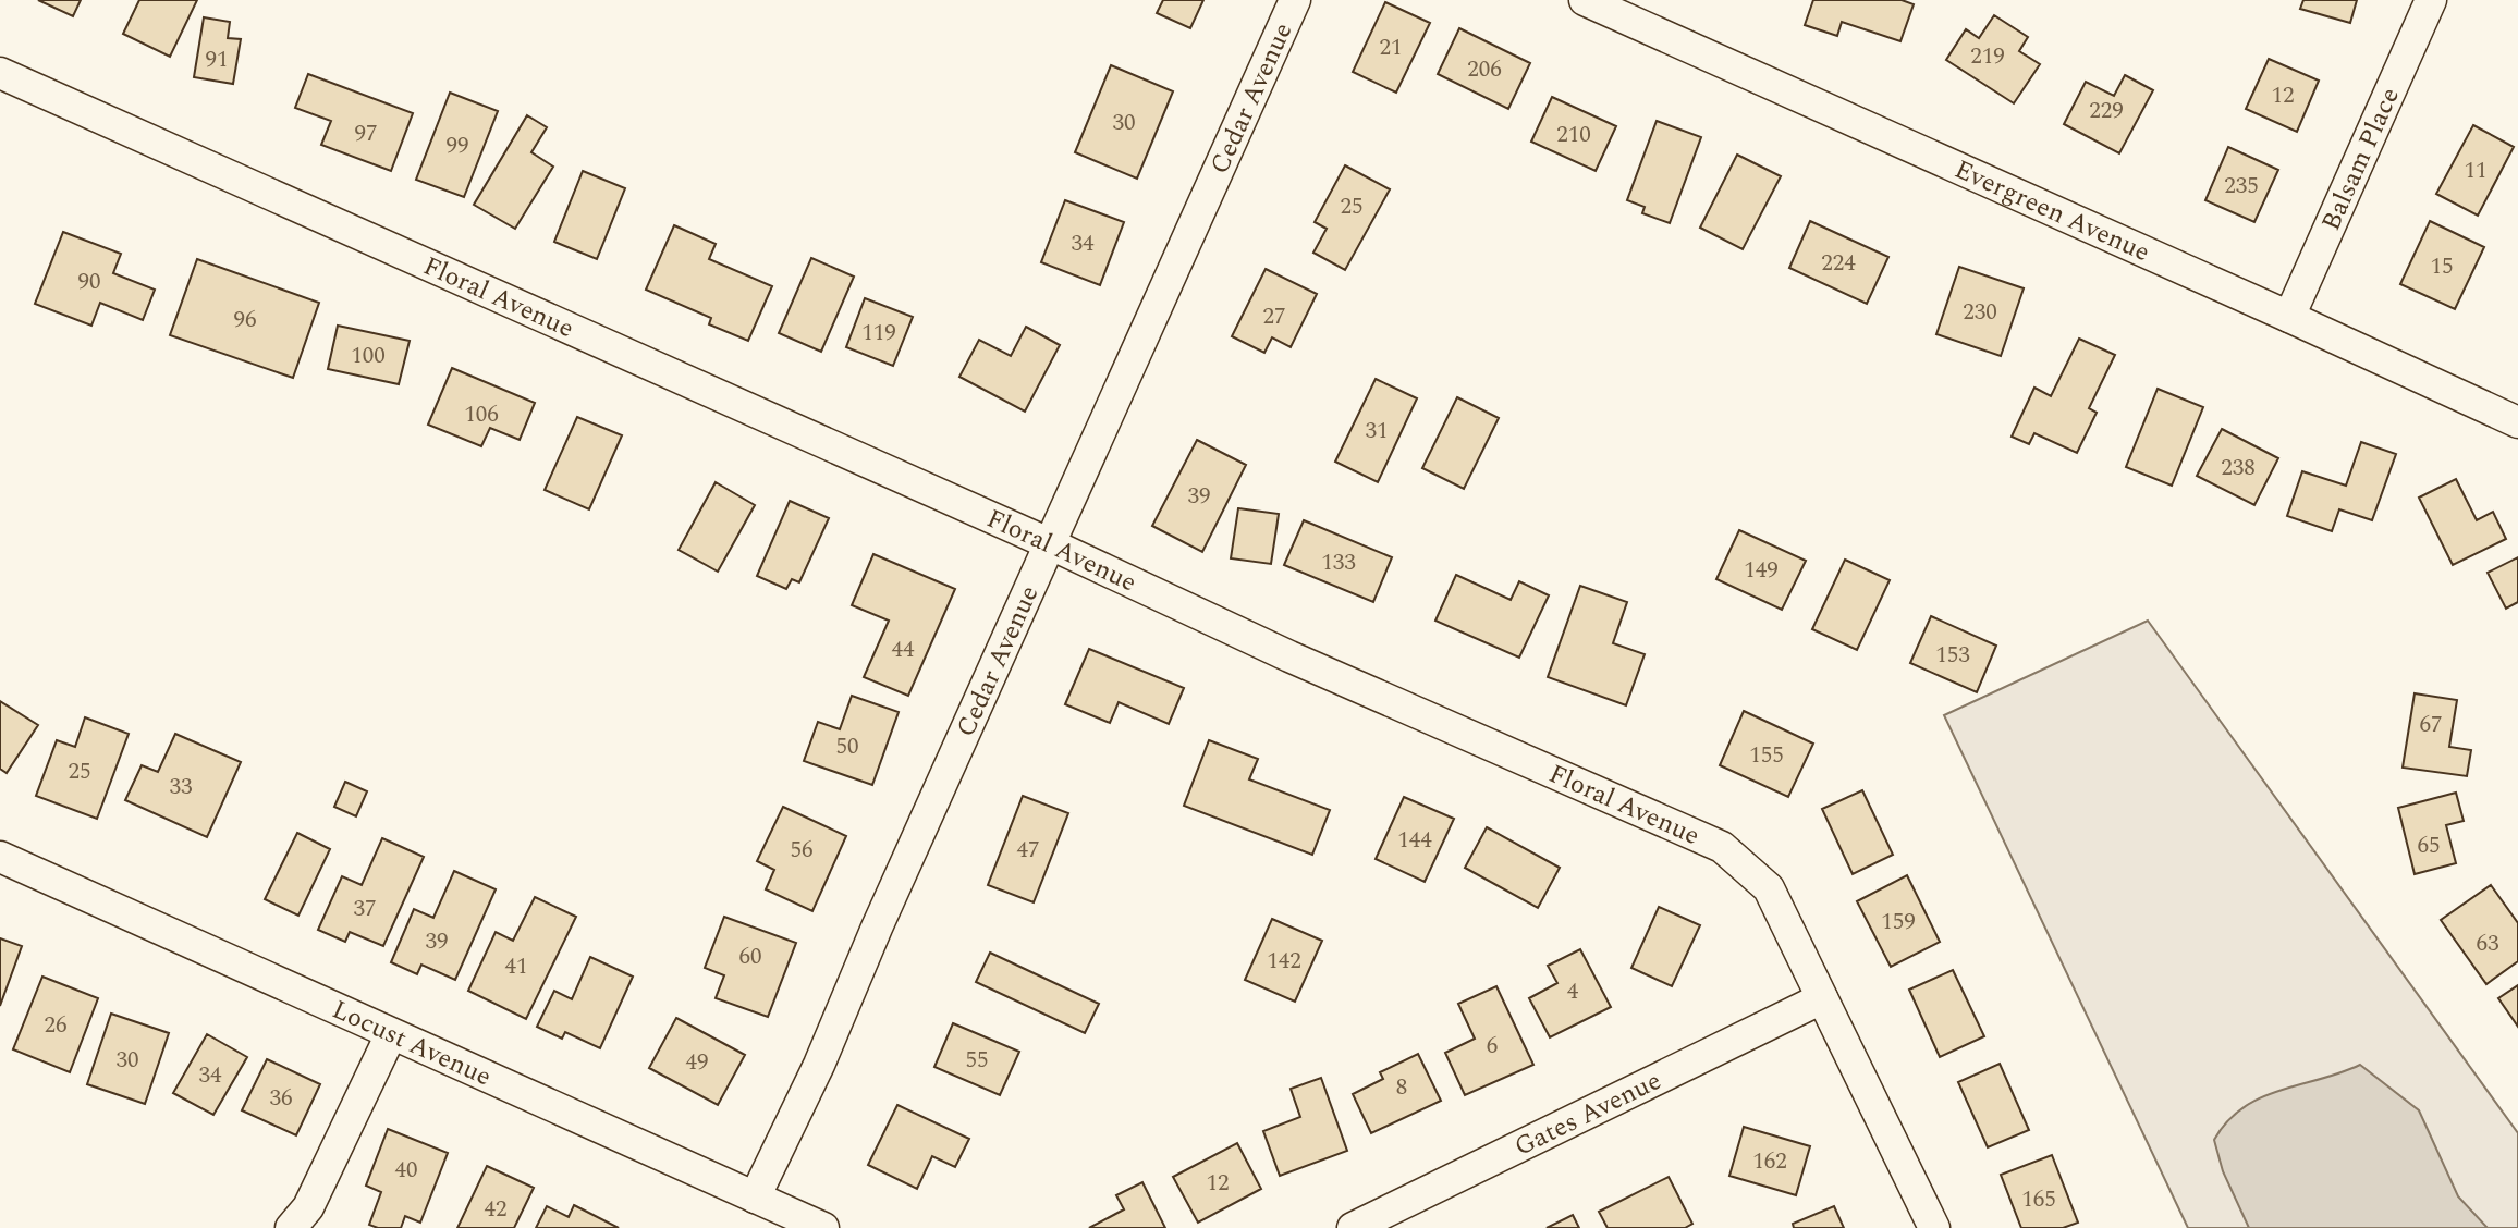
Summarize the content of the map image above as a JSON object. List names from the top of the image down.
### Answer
{
  "streets": {
    "street": [
      "Cedar Avenue",
      "Balsam Place",
      "Evergreen Avenue",
      "Floral Avenue",
      "Locust Avenue",
      "Gates Avenue"
    ]
  },
  "crossings": [
    ["Cedar Avenue", "Floral Avenue"],
    ["Cedar Avenue", "Locust Avenue"],
    ["Balsam Place", "Evergreen Avenue"],
    ["Floral Avenue", "Gates Avenue"]
  ],
  "house_numbers": [
    "21",
    "219",
    "91",
    "206",
    "12",
    "229",
    "30",
    "97",
    "210",
    "99",
    "11",
    "235",
    "25",
    "34",
    "224",
    "15",
    "90",
    "230",
    "27",
    "96",
    "119",
    "100",
    "106",
    "31",
    "238",
    "39",
    "133",
    "149",
    "44",
    "153",
    "67",
    "50",
    "155",
    "25",
    "33",
    "144",
    "65",
    "56",
    "47",
    "37",
    "159",
    "39",
    "63",
    "60",
    "142",
    "41",
    "4",
    "26",
    "6",
    "30",
    "55",
    "49",
    "34",
    "8",
    "36",
    "162",
    "40",
    "12",
    "165",
    "42"
  ]
}
